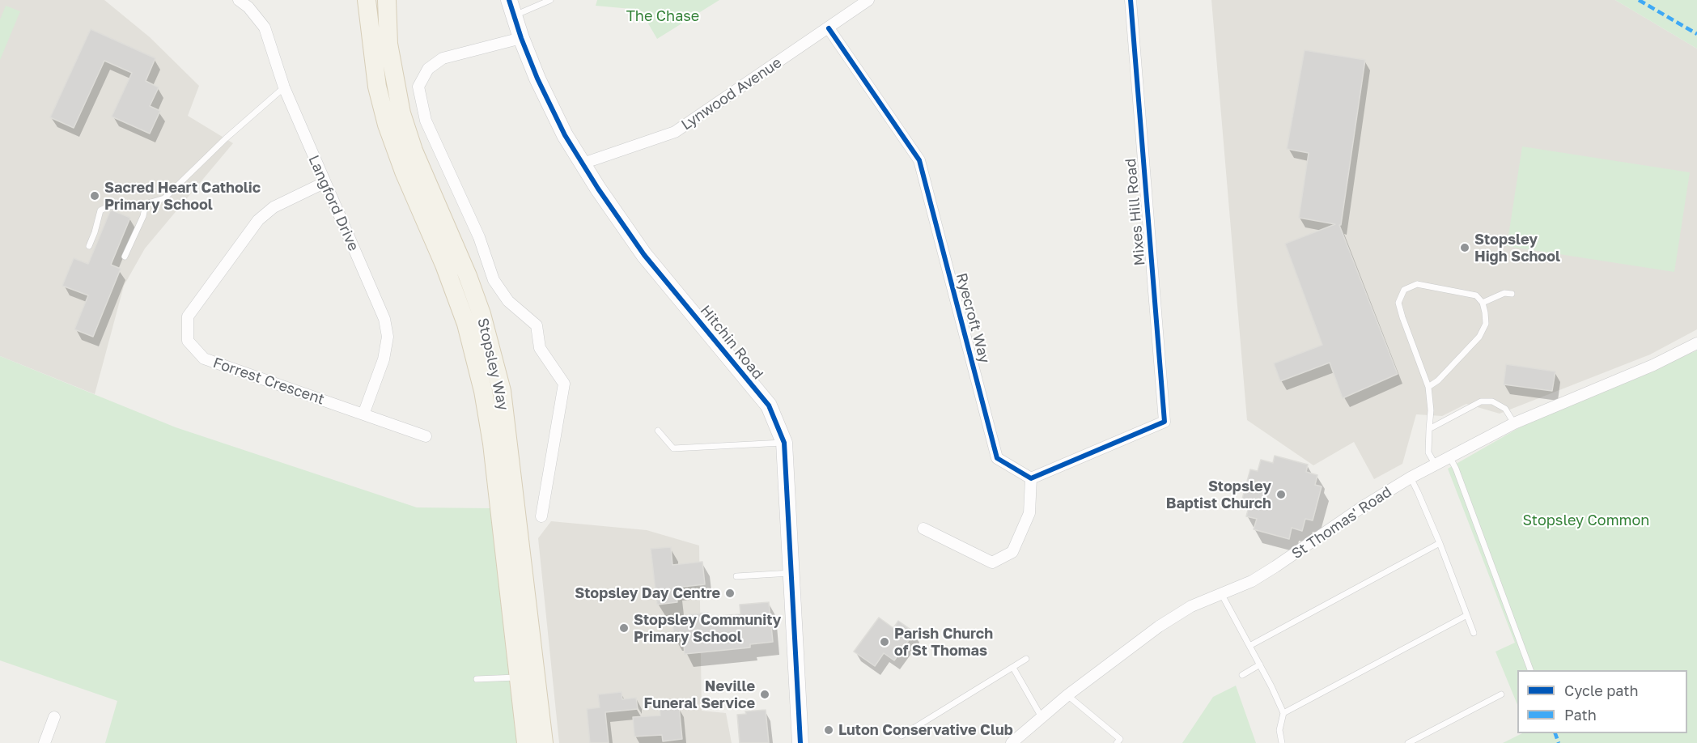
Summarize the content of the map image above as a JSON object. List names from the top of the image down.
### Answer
{
  "streets": {
    "main road": ["Stopsley Way"],
    "street": [
      "Lynwood Avenue",
      "Langford Drive",
      "Mixes Hill Road",
      "Ryecroft Way",
      "Hitchin Road",
      "Forrest Crescent",
      "St Thomas' Road"
    ]
  },
  "crossings": [
    ["Lynwood Avenue", "Ryecroft Way"],
    ["Lynwood Avenue", "Hitchin Road"],
    ["Langford Drive", "Forrest Crescent"],
    ["Mixes Hill Road", "Ryecroft Way"]
  ],
  "parks": ["The Chase", "Stopsley Common"],
  "places": [
    "Sacred Heart Catholic Primary School",
    "Stopsley High School",
    "Stopsley Baptist Church",
    "Stopsley Day Centre",
    "Stopsley Community Primary School",
    "Parish Church of St Thomas",
    "Neville Funeral Service",
    "Luton Conservative Club"
  ],
  "legend": ["Cycle path", "Path"]
}
